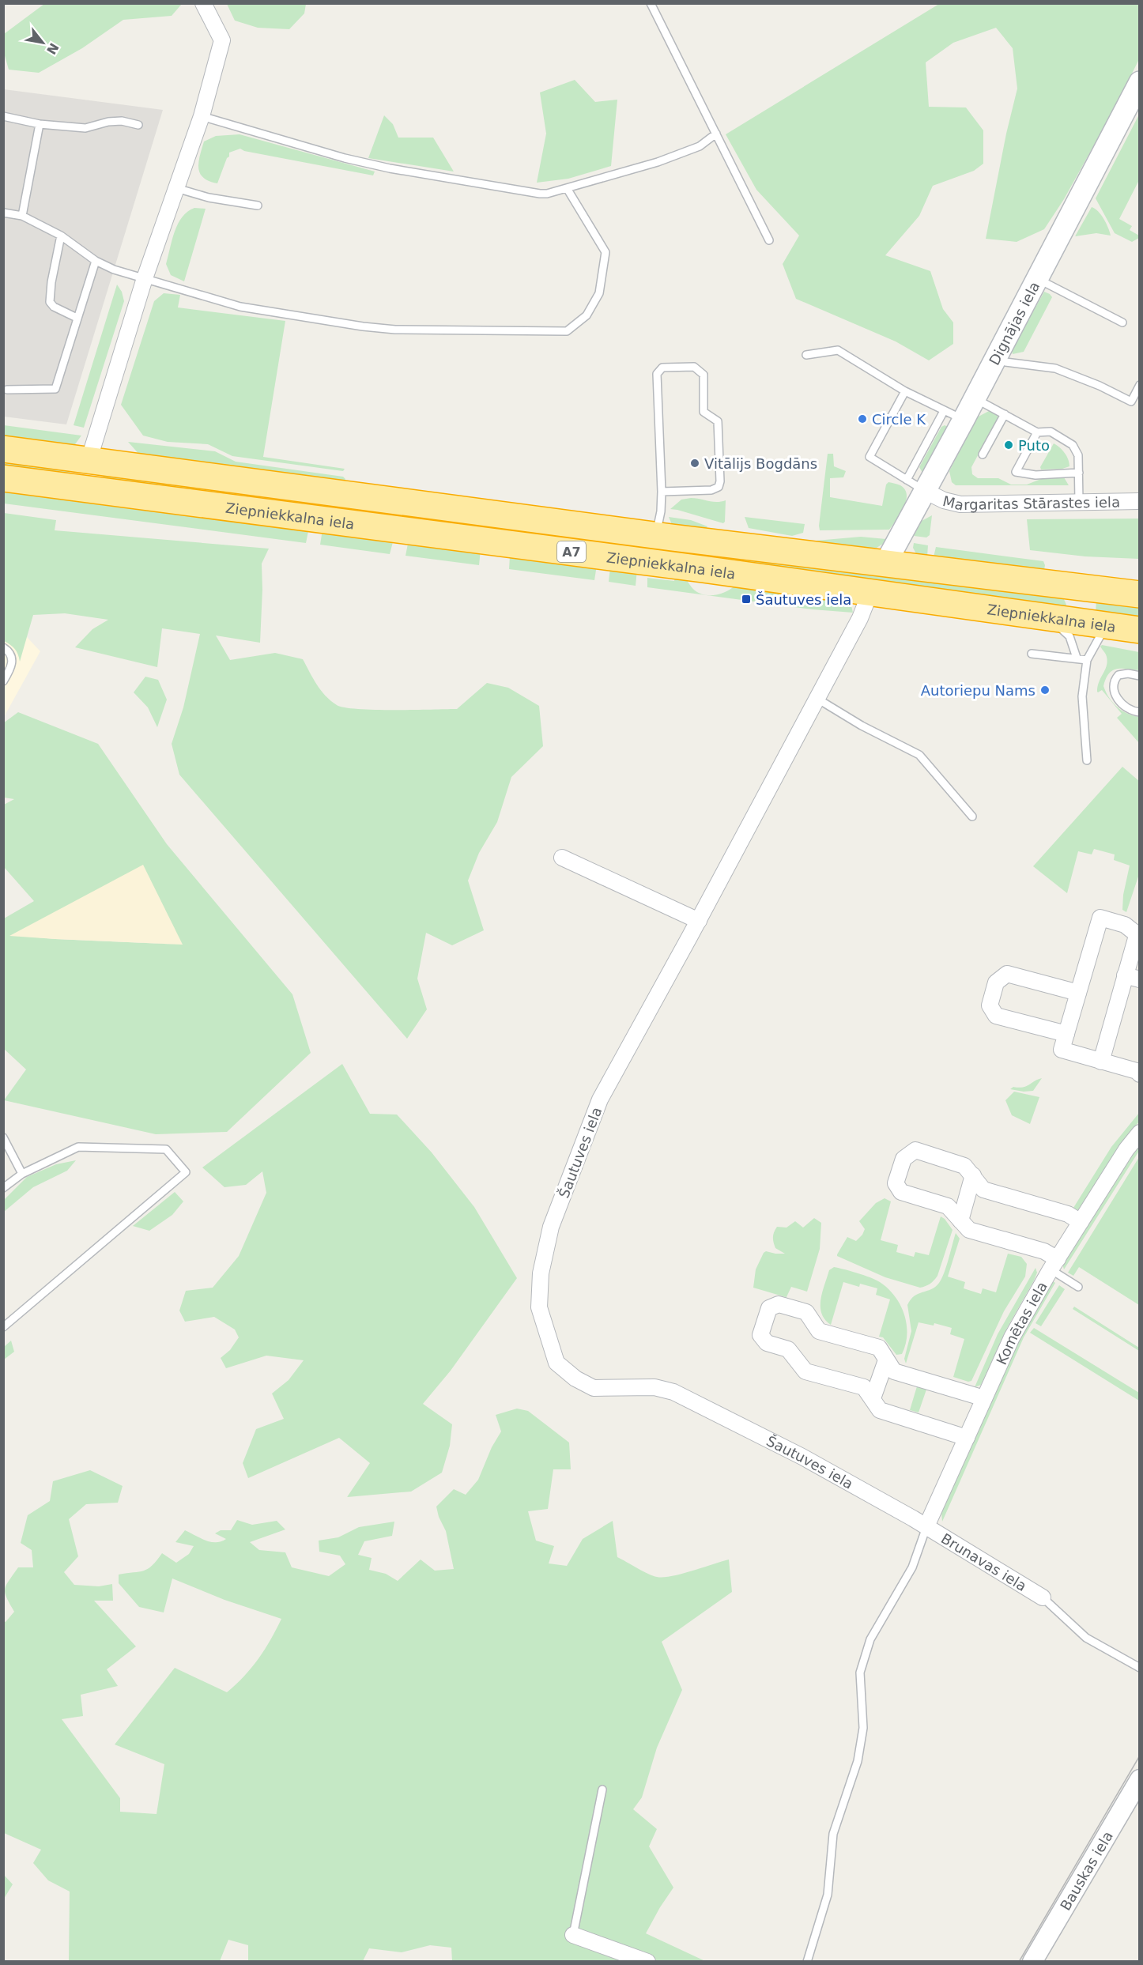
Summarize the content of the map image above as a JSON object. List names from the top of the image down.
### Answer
{
  "streets": {
    "highway": ["Ziepniekkalna iela", "A7"],
    "main road": ["Dignājas iela"],
    "street": [
      "Margaritas Stārastes iela",
      "Šautuves iela",
      "Komētas iela",
      "Brunavas iela",
      "Bauskas iela"
    ]
  },
  "crossings": [
    ["Dignājas iela", "Margaritas Stārastes iela"],
    ["Dignājas iela", "Ziepniekkalna iela"],
    ["Ziepniekkalna iela", "Šautuves iela"],
    ["Šautuves iela", "Komētas iela"],
    ["Šautuves iela", "Brunavas iela"],
    ["Komētas iela", "Brunavas iela"]
  ],
  "places": {
    "other": [
      "Circle K",
      "Puto",
      "Vitālijs Bogdāns",
      "Autoriepu Nams"
    ],
    "transit": ["Šautuves iela"]
  },
  "north": "bottom right"
}
